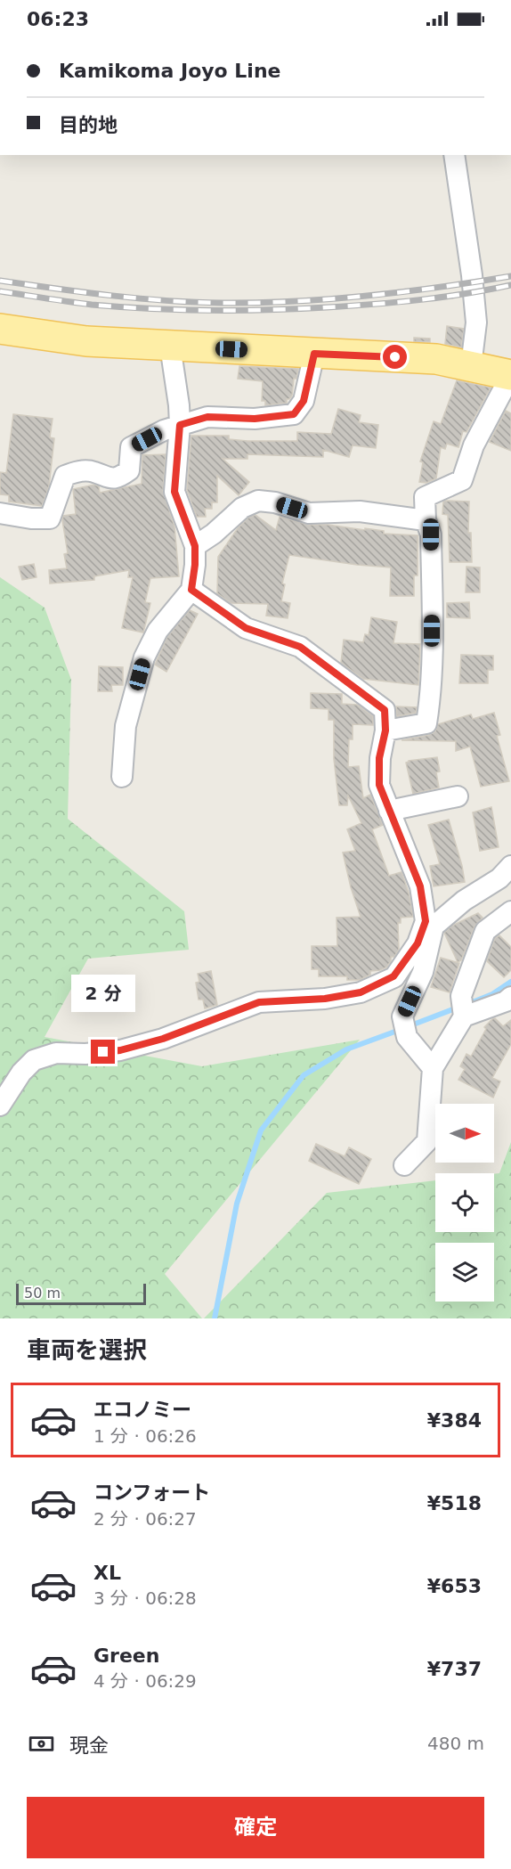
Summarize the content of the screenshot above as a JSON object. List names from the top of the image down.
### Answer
{
  "scale_bar": "50 m",
  "north": "right",
  "page": {
    "status": "06:23",
    "banner": ["Kamikoma Joyo Line", "目的地"],
    "bubble": "2 分",
    "scale": "50 m",
    "heading": "車両を選択",
    "list": [
      {
        "name": "エコノミー",
        "note": "1 分 · 06:26",
        "value": "¥384"
      },
      {
        "name": "コンフォート",
        "note": "2 分 · 06:27",
        "value": "¥518"
      },
      {
        "name": "XL",
        "note": "3 分 · 06:28",
        "value": "¥653"
      },
      {
        "name": "Green",
        "note": "4 分 · 06:29",
        "value": "¥737"
      }
    ],
    "pay": ["現金", "480 m"],
    "buttons": "確定"
  }
}
